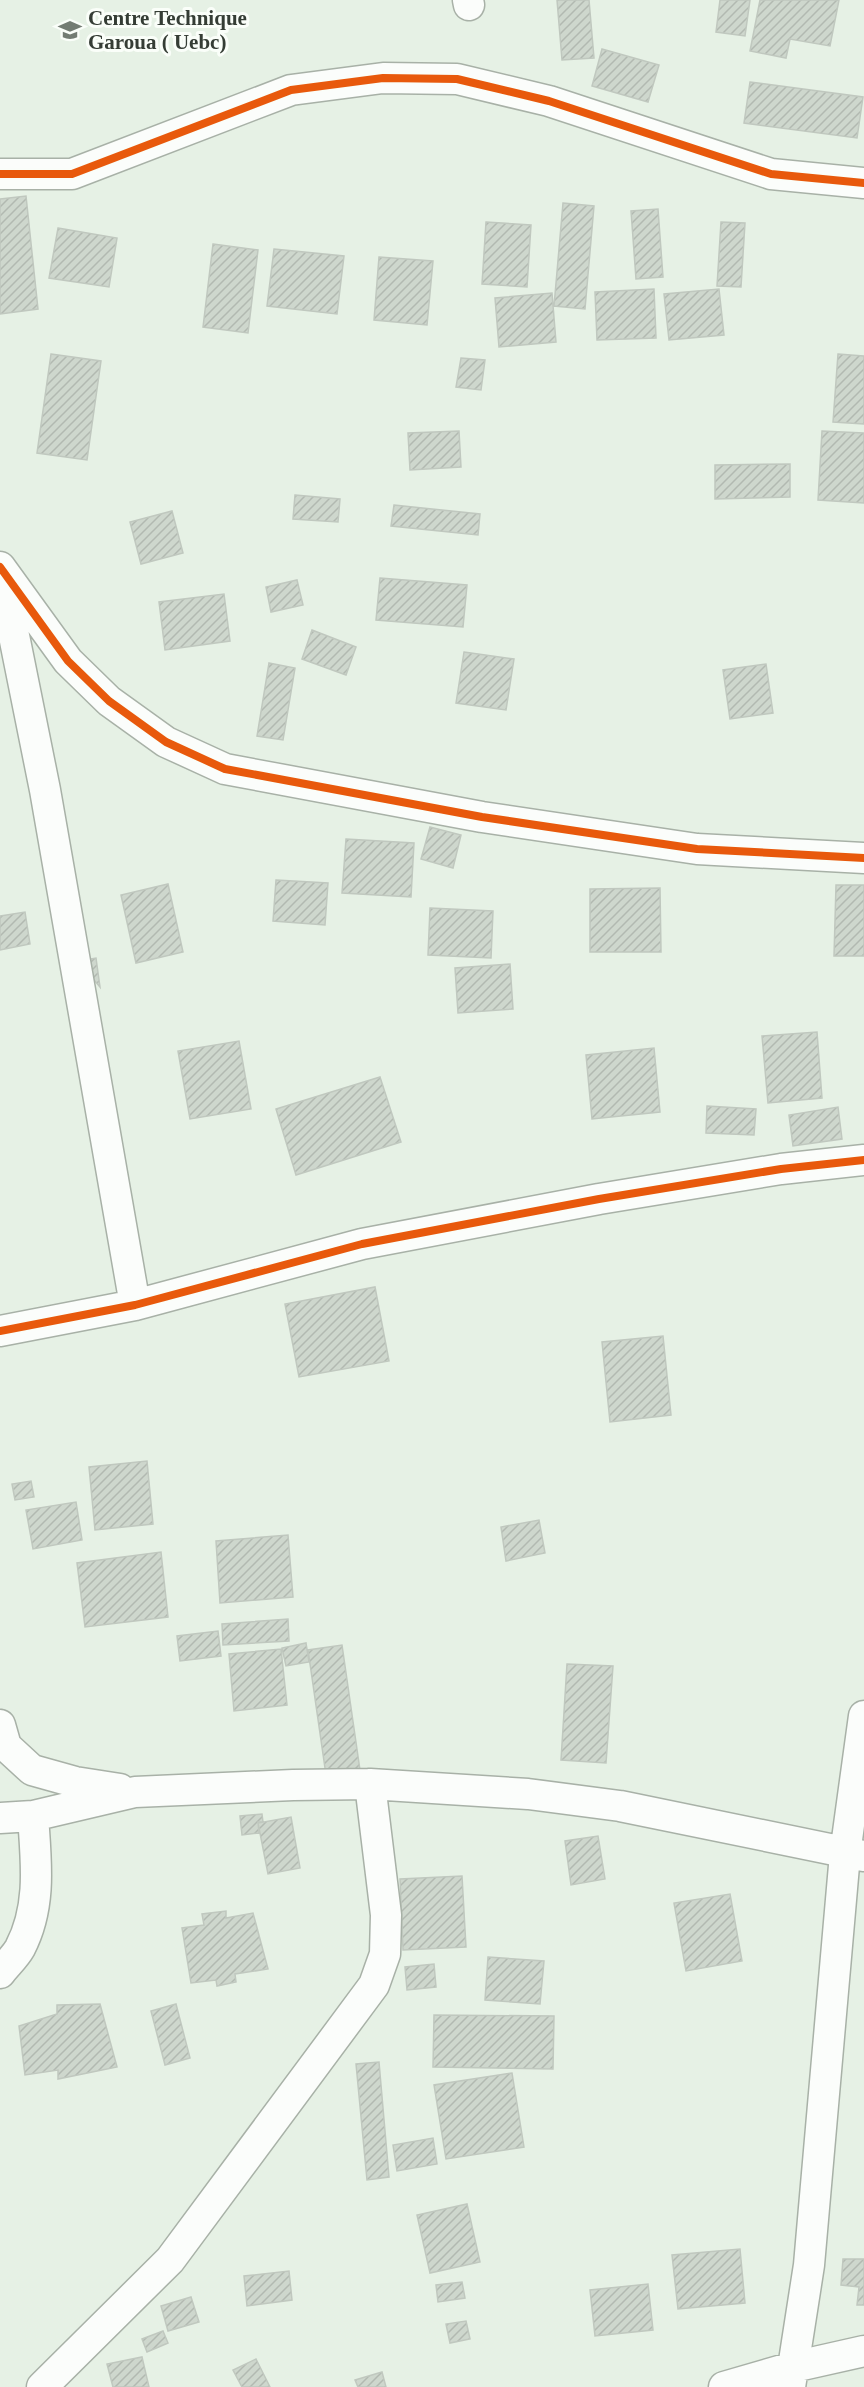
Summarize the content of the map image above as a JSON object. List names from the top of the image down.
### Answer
{
  "places": {
    "school or university": ["Centre Technique Garoua ( Uebc)"]
  }
}
